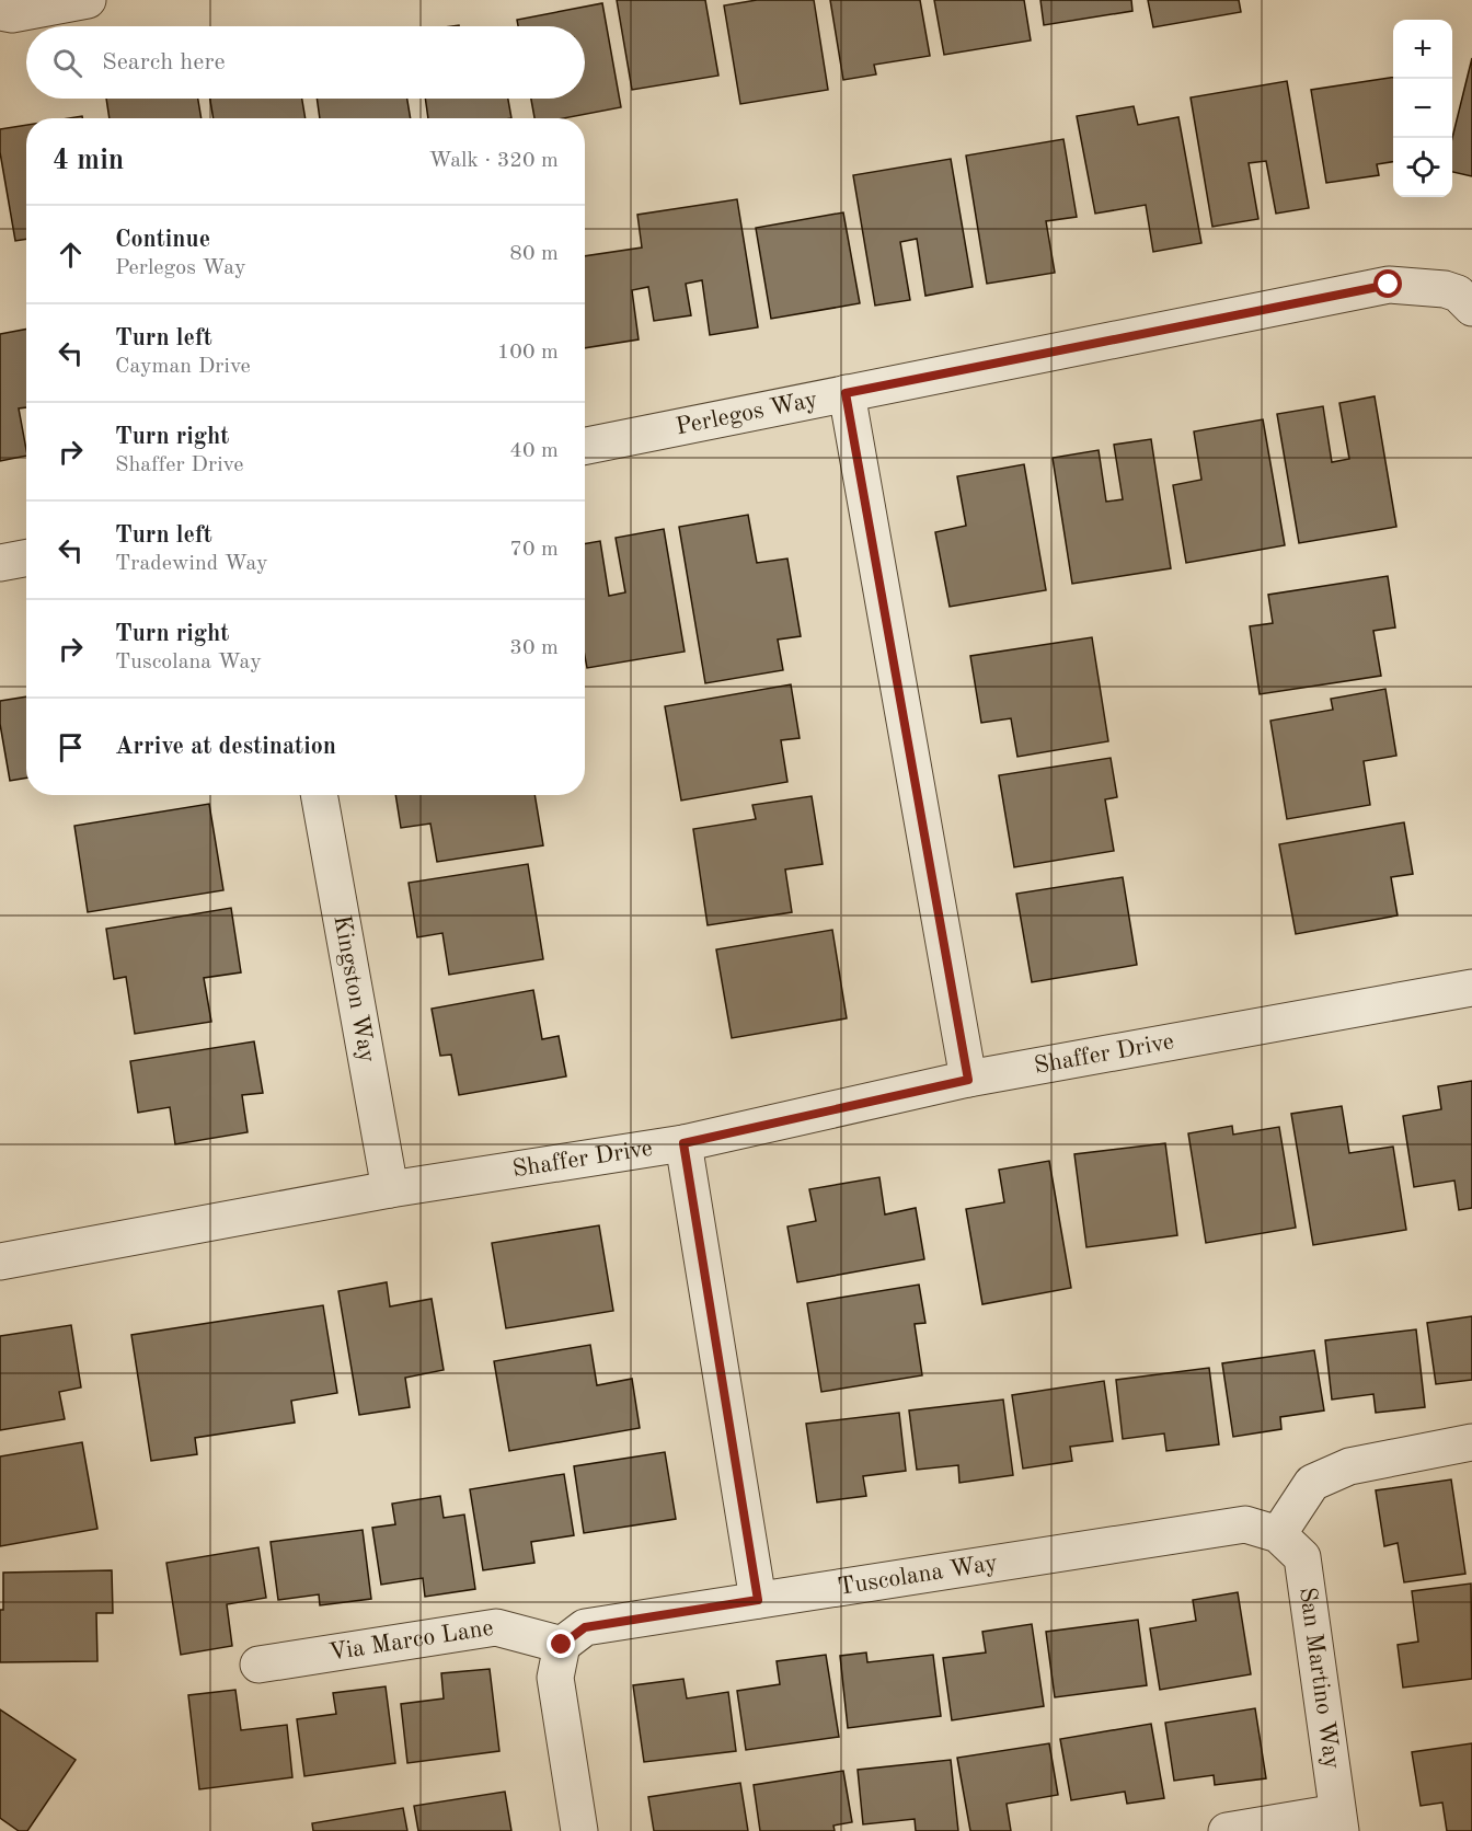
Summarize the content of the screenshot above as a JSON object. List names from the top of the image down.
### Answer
{
  "streets": {
    "street": [
      "Perlegos Way",
      "Kingston Way",
      "Shaffer Drive",
      "Tuscolana Way",
      "Via Marco Lane",
      "San Martino Way"
    ]
  },
  "crossings": [
    ["Kingston Way", "Shaffer Drive"],
    ["Tuscolana Way", "Via Marco Lane"],
    ["Tuscolana Way", "San Martino Way"]
  ],
  "page": {
    "map_buttons": ["+", "−"],
    "search": "Search here",
    "heading": ["4 min", "Walk · 320 m"],
    "list": [
      ["Continue", "Perlegos Way", "80 m"],
      ["Turn left", "Cayman Drive", "100 m"],
      ["Turn right", "Shaffer Drive", "40 m"],
      ["Turn left", "Tradewind Way", "70 m"],
      ["Turn right", "Tuscolana Way", "30 m"],
      "Arrive at destination"
    ]
  }
}
